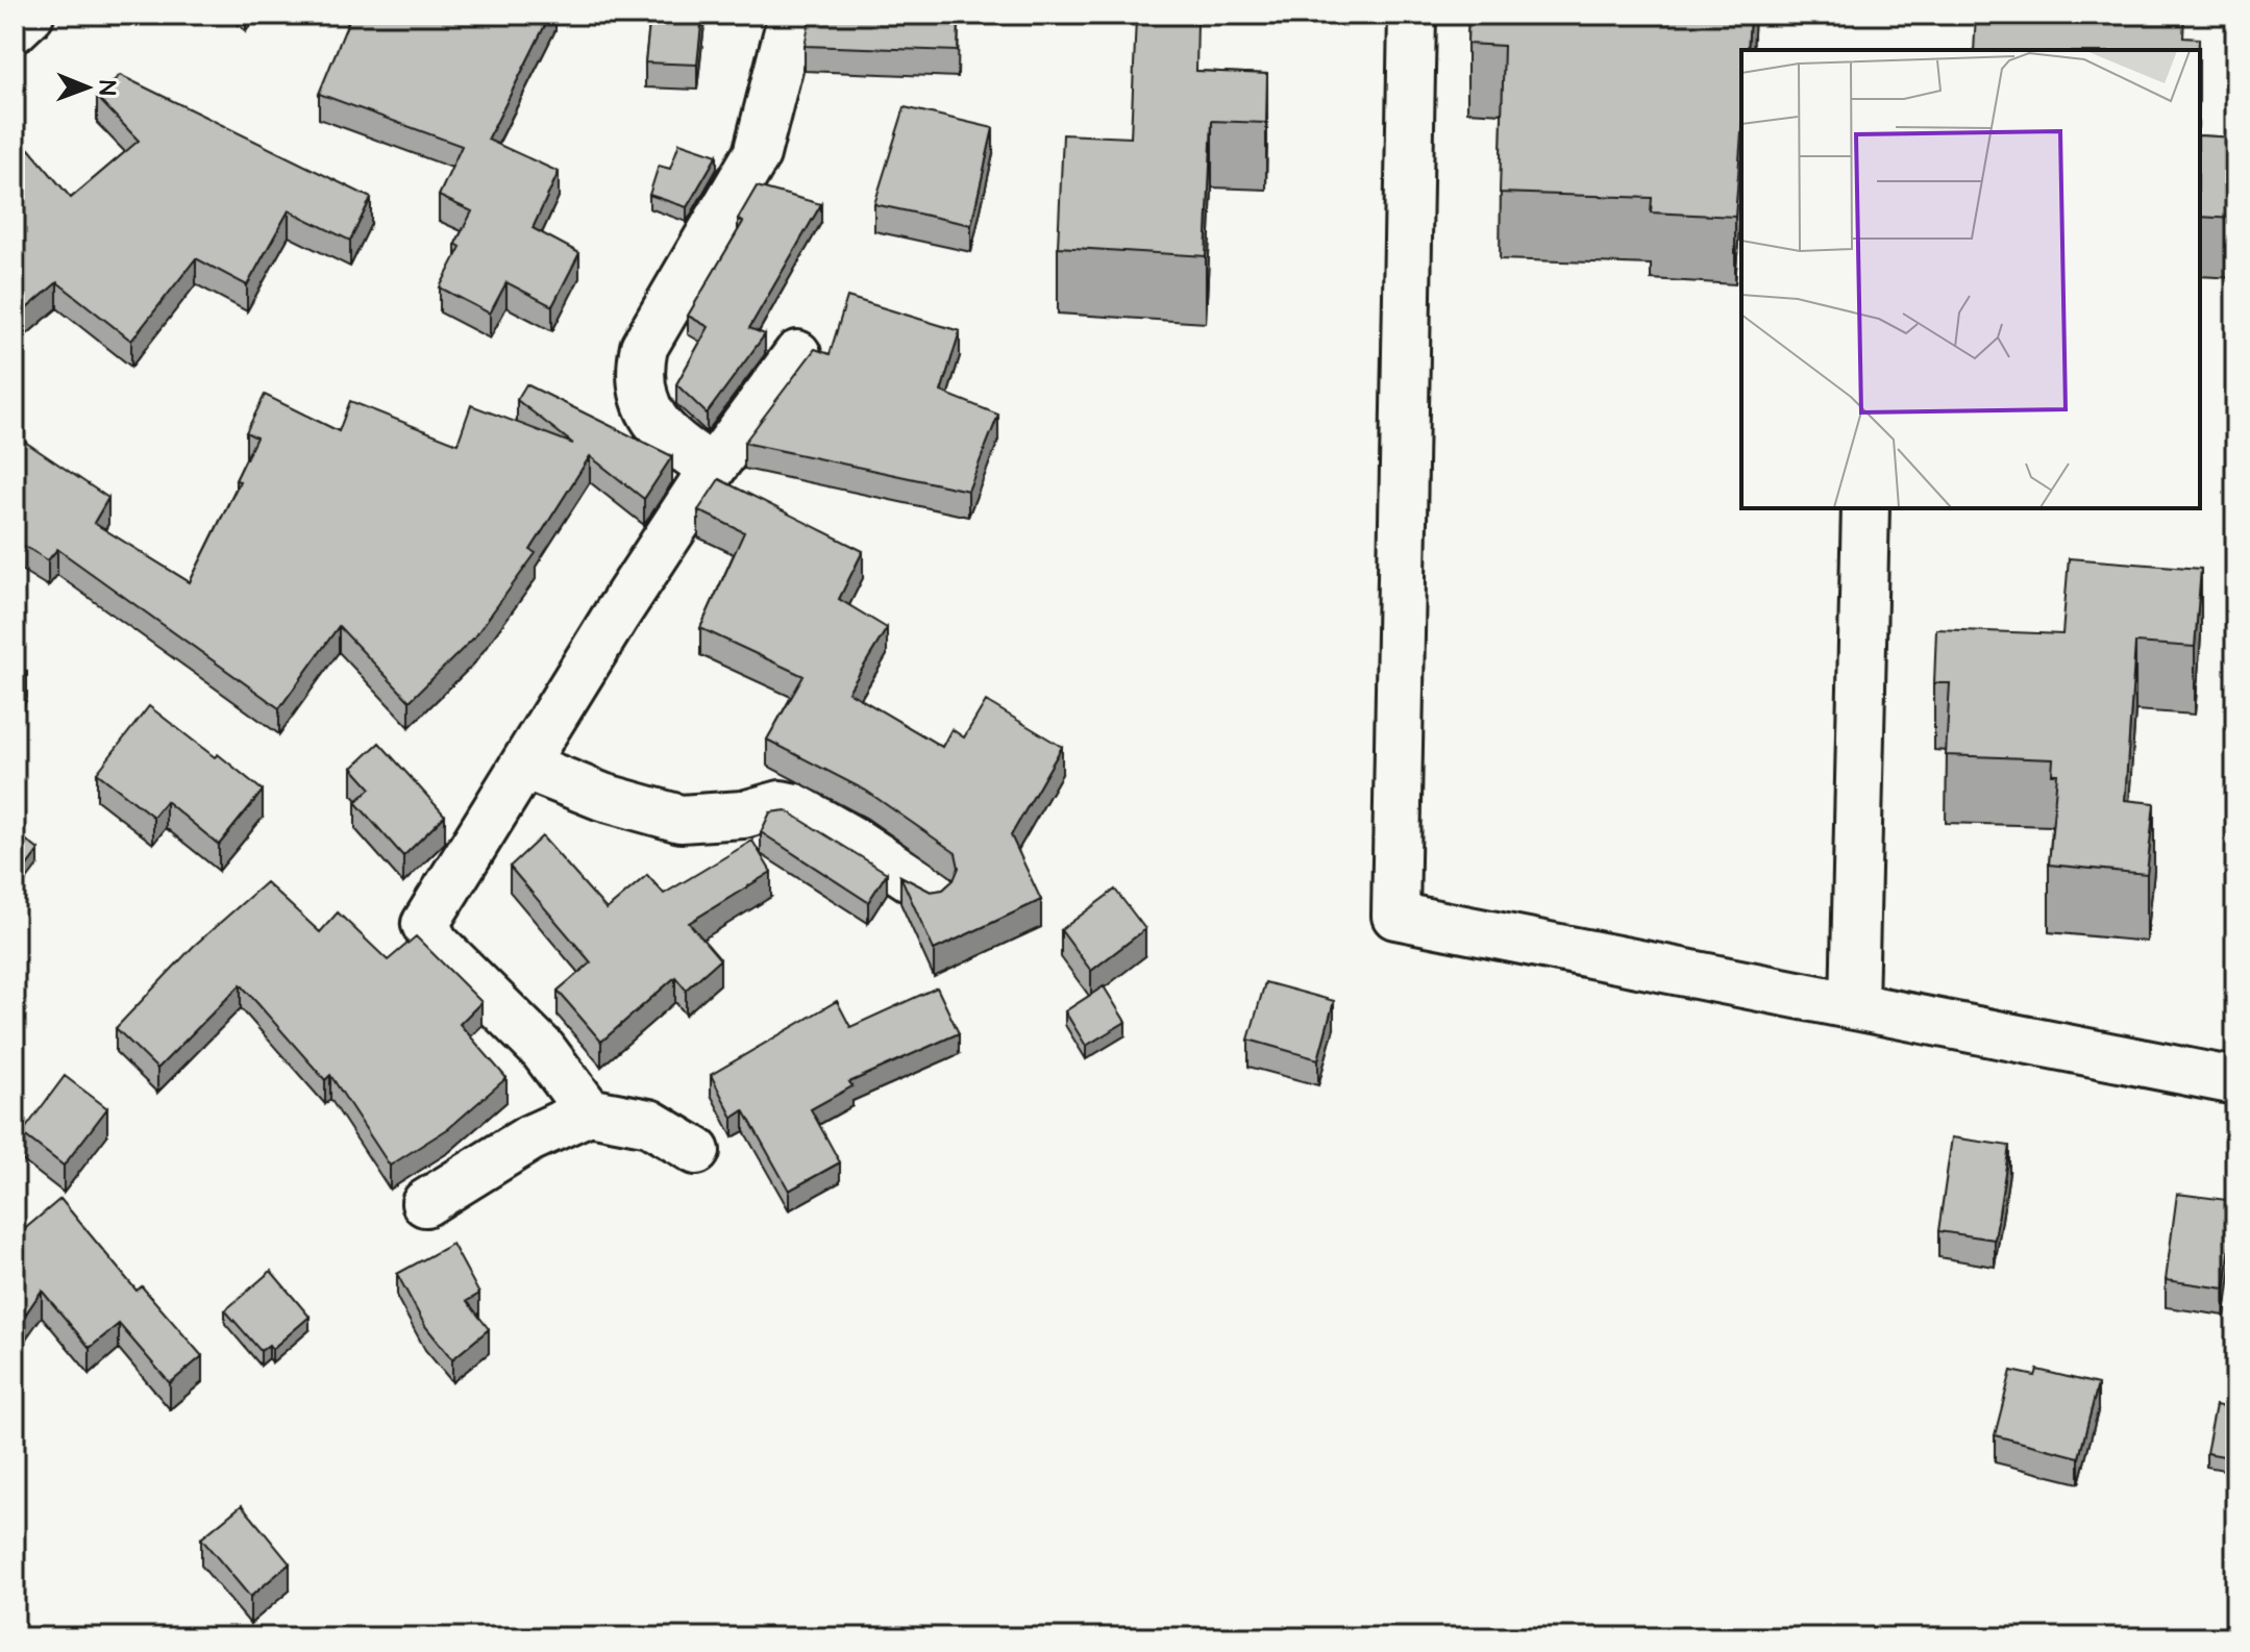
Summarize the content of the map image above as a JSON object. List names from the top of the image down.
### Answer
{
  "north": "right"
}
